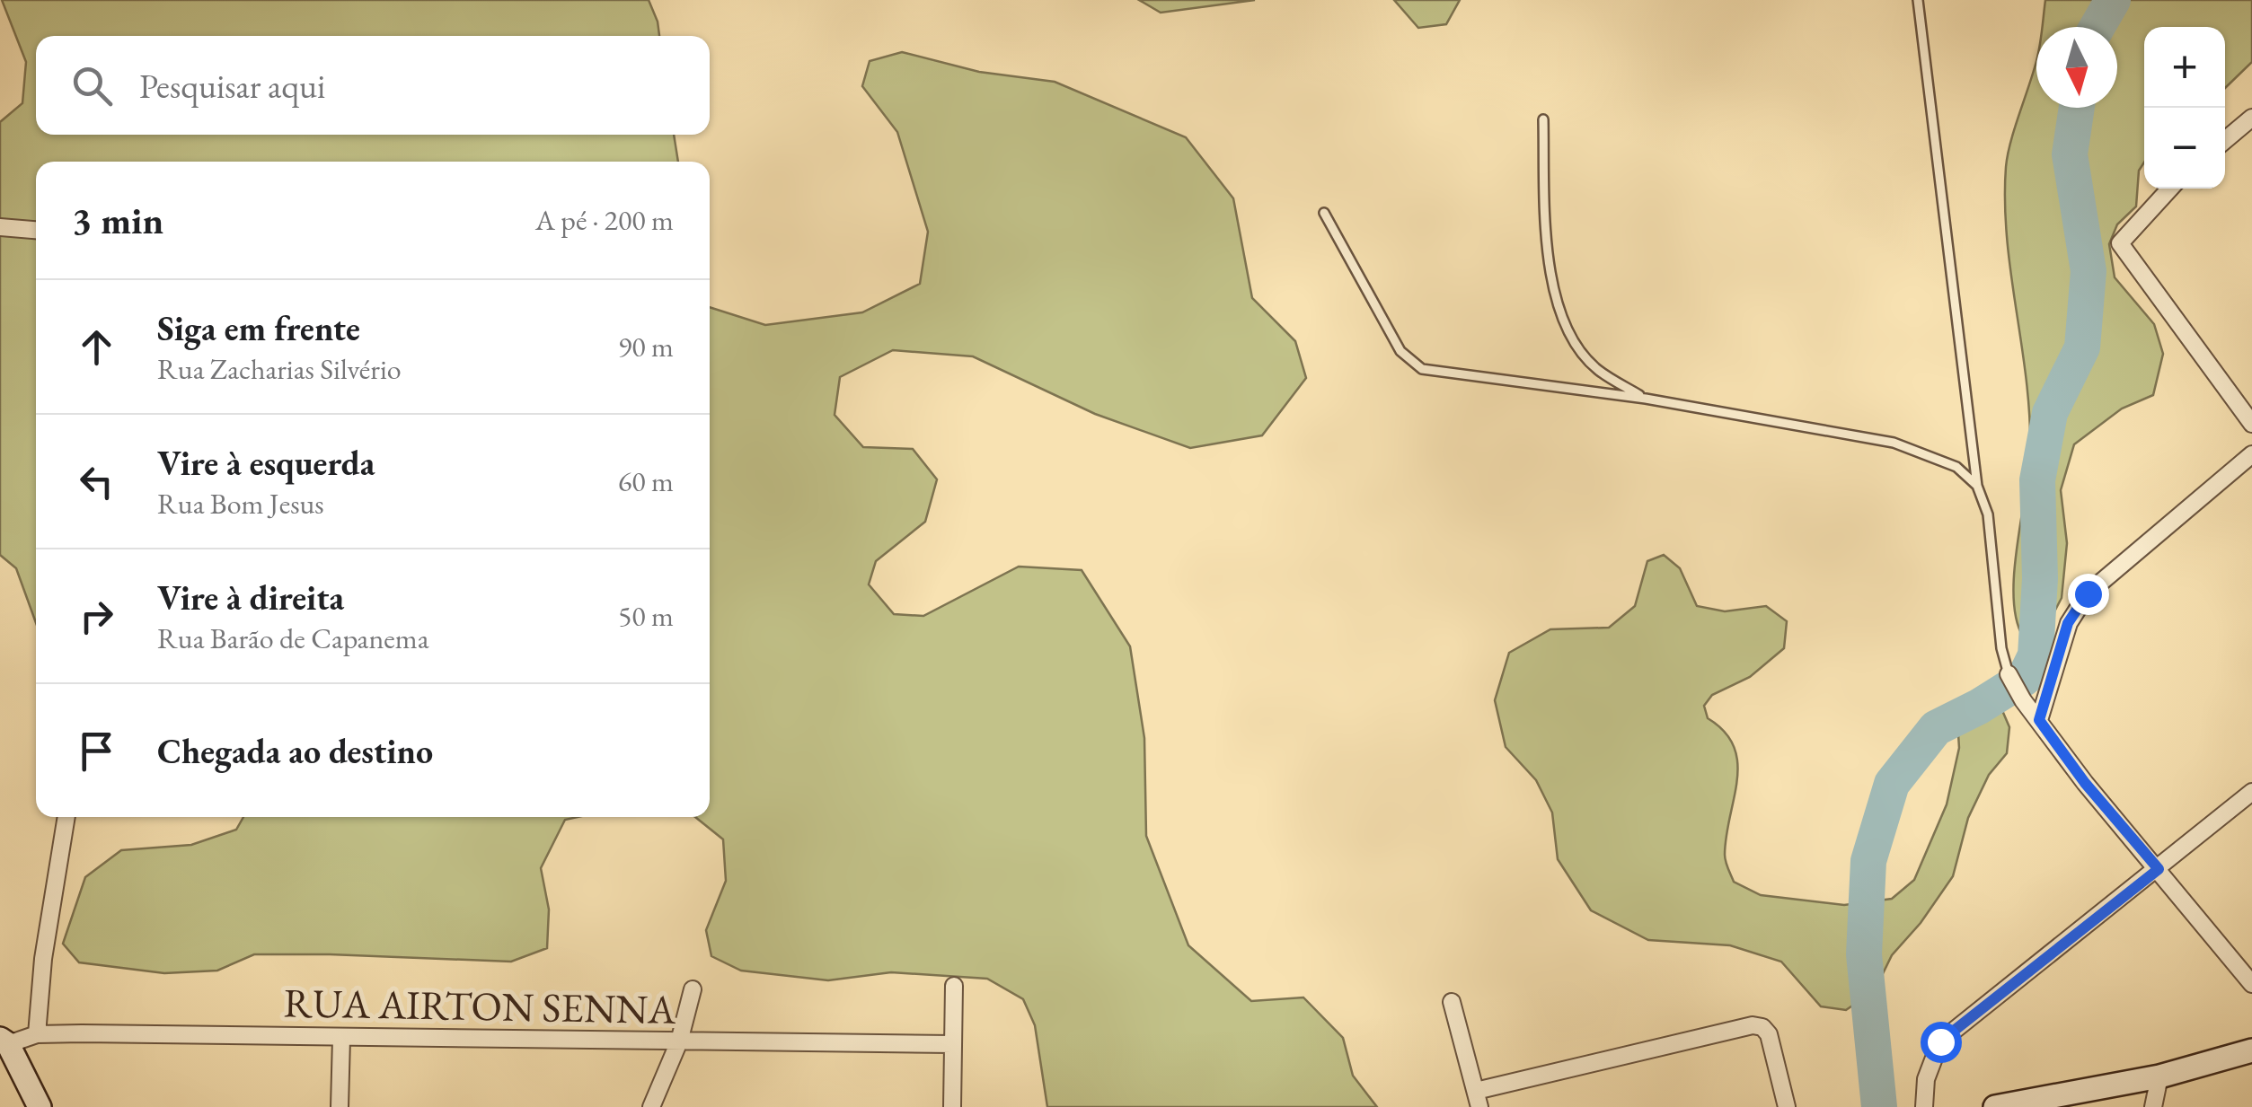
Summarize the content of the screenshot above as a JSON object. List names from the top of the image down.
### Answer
{
  "streets": {
    "street": ["RUA AIRTON SENNA"]
  },
  "north": "bottom",
  "page": {
    "map_buttons": ["+", "−"],
    "search": "Pesquisar aqui",
    "heading": ["3 min", "A pé · 200 m"],
    "list": [
      ["Siga em frente", "Rua Zacharias Silvério", "90 m"],
      ["Vire à esquerda", "Rua Bom Jesus", "60 m"],
      ["Vire à direita", "Rua Barão de Capanema", "50 m"],
      "Chegada ao destino"
    ]
  }
}
